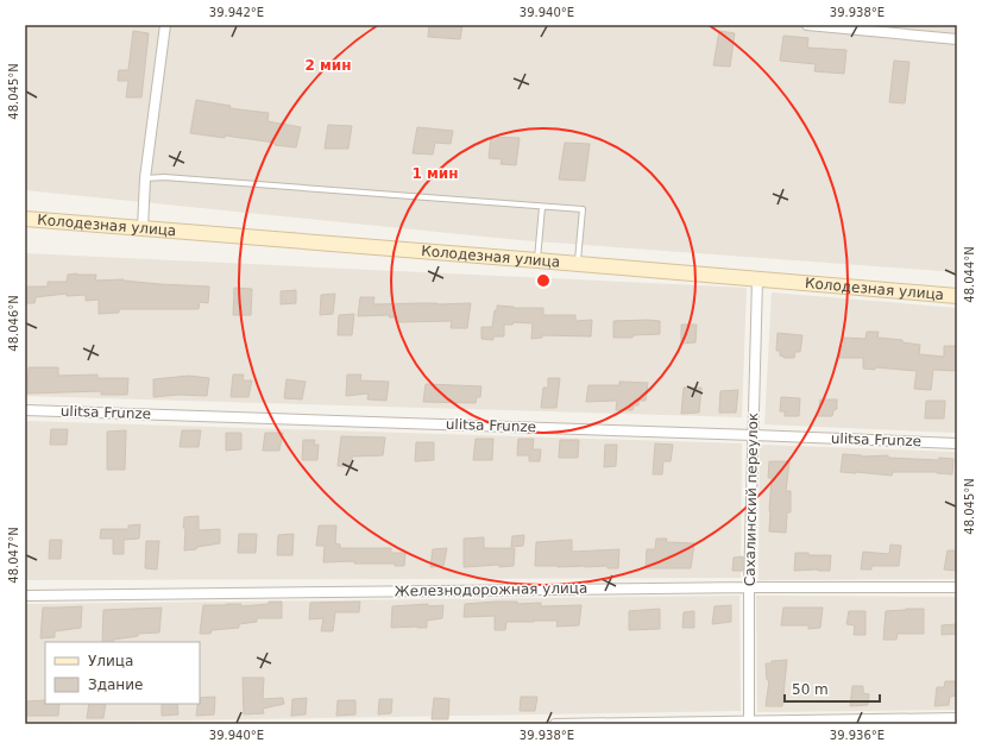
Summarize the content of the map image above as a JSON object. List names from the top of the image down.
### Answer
{
  "streets": {
    "main road": ["Колодезная улица"],
    "street": ["ulitsa Frunze", "Сахалинский переулок", "Железнодорожная улица"]
  },
  "crossings": [
    ["Колодезная улица", "Сахалинский переулок"],
    ["ulitsa Frunze", "Сахалинский переулок"],
    ["Сахалинский переулок", "Железнодорожная улица"]
  ],
  "legend": ["Улица", "Здание"],
  "scale_bar": "50 m",
  "coordinates": [
    "39.942°E",
    "39.940°E",
    "39.938°E",
    "48.045°N",
    "48.044°N",
    "48.046°N",
    "48.047°N",
    "39.936°E"
  ],
  "rings": ["2 мин", "1 мин"]
}
